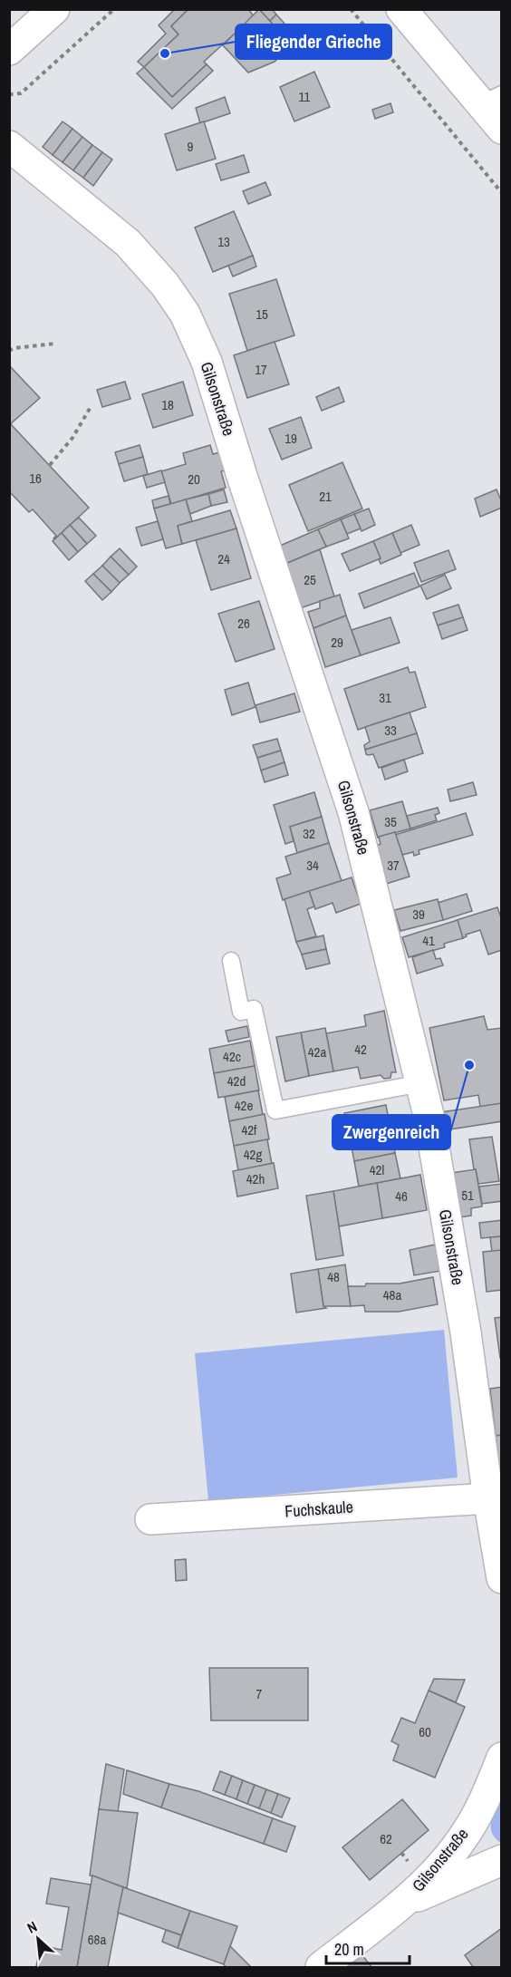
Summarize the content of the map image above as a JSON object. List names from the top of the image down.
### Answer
{
  "streets": {
    "street": ["Gilsonstraße", "Fuchskaule"]
  },
  "crossings": [
    ["Gilsonstraße", "Fuchskaule"]
  ],
  "places": ["Fliegender Grieche", "Zwergenreich"],
  "house_numbers": [
    "11",
    "9",
    "13",
    "15",
    "17",
    "18",
    "19",
    "16",
    "20",
    "21",
    "24",
    "25",
    "26",
    "29",
    "31",
    "33",
    "35",
    "32",
    "34",
    "37",
    "39",
    "41",
    "42",
    "42a",
    "42c",
    "42d",
    "42e",
    "42f",
    "42g",
    "42l",
    "42h",
    "51",
    "46",
    "48",
    "48a",
    "7",
    "60",
    "62",
    "68a"
  ],
  "scale_bar": "20 m",
  "north": "top left"
}
